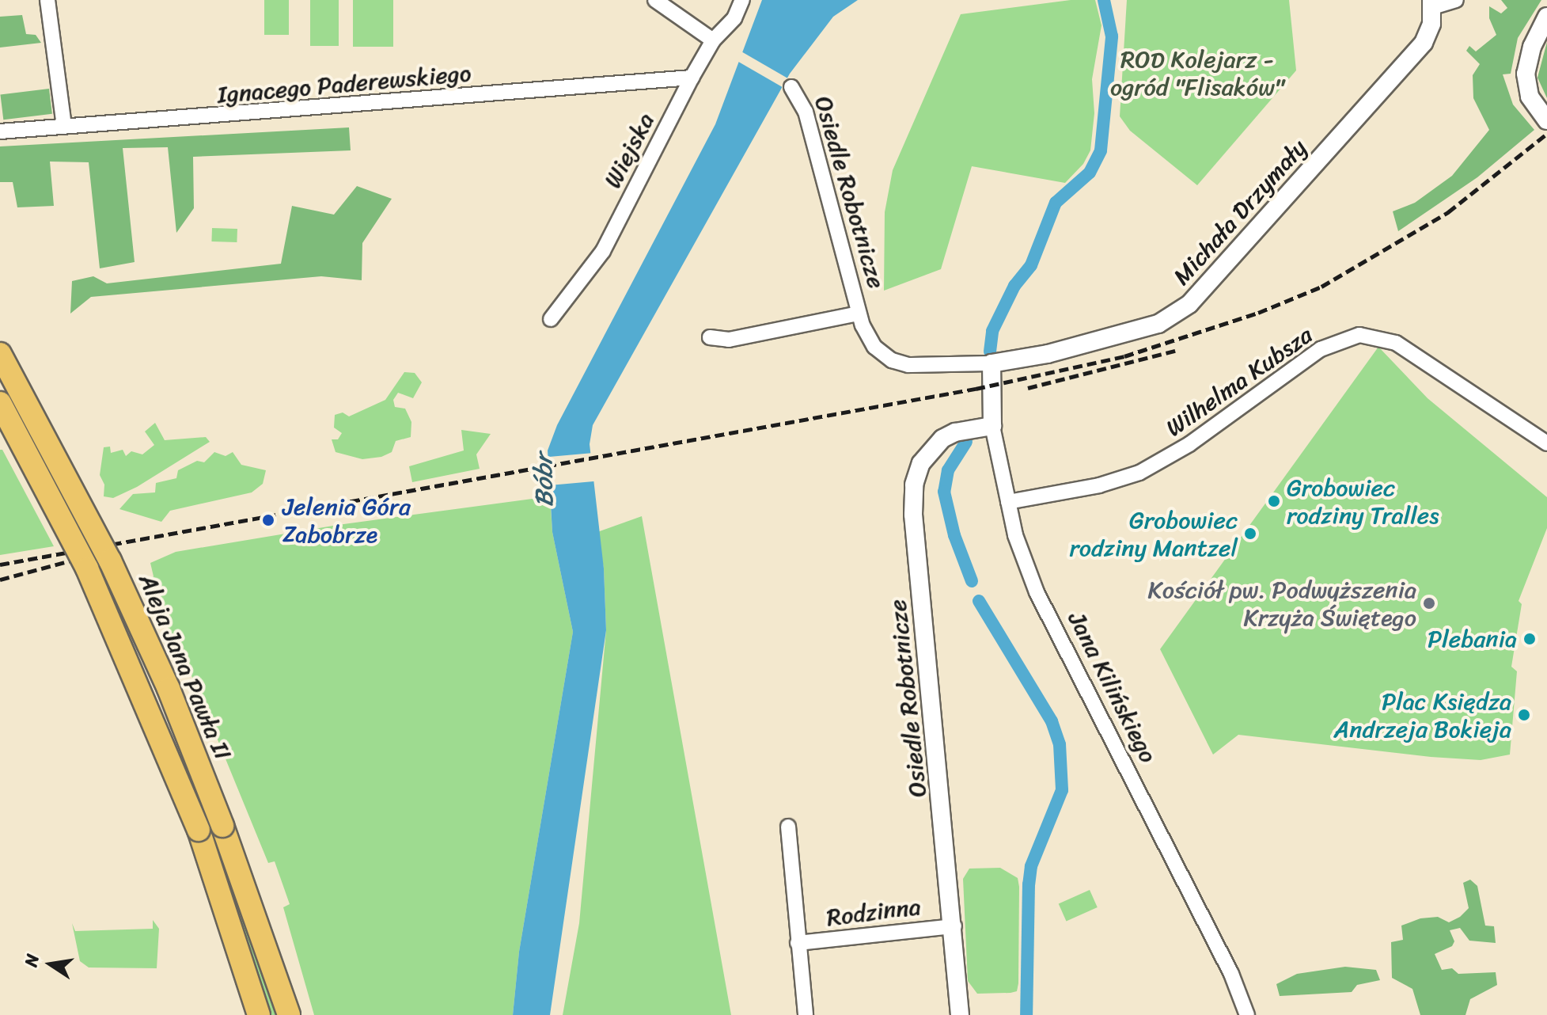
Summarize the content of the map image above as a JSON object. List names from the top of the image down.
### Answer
{
  "streets": {
    "main road": ["Aleja Jana Pawła II"],
    "street": [
      "Ignacego Paderewskiego",
      "Wiejska",
      "Osiedle Robotnicze",
      "Michała Drzymały",
      "Wilhelma Kubsza",
      "Jana Kilińskiego",
      "Rodzinna"
    ]
  },
  "crossings": [
    ["Ignacego Paderewskiego", "Wiejska"],
    ["Osiedle Robotnicze", "Michała Drzymały"],
    ["Osiedle Robotnicze", "Jana Kilińskiego"],
    ["Osiedle Robotnicze", "Rodzinna"],
    ["Michała Drzymały", "Jana Kilińskiego"],
    ["Wilhelma Kubsza", "Jana Kilińskiego"]
  ],
  "water": ["Bóbr"],
  "parks": ["ROD Kolejarz - ogród \"Flisaków\""],
  "places": [
    "Grobowiec rodziny Tralles",
    "Jelenia Góra Zabobrze",
    "Grobowiec rodziny Mantzel",
    "Kościół pw. Podwyższenia Krzyża Świętego",
    "Plebania",
    "Plac Księdza Andrzeja Bokieja"
  ],
  "north": "left"
}
